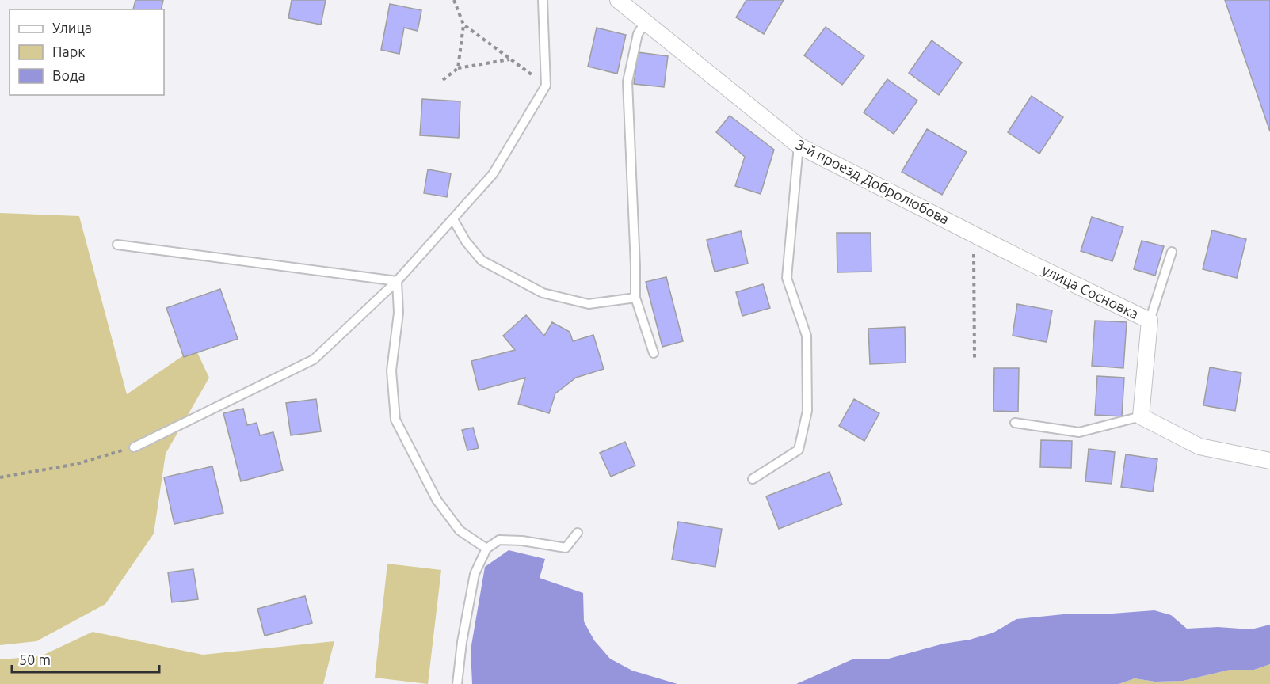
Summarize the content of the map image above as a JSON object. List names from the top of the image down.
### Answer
{
  "streets": {
    "street": ["3-й проезд Добролюбова", "улица Сосновка"]
  },
  "crossings": [
    ["3-й проезд Добролюбова", "улица Сосновка"]
  ],
  "legend": ["Улица", "Парк", "Вода"],
  "scale_bar": "50 m"
}
